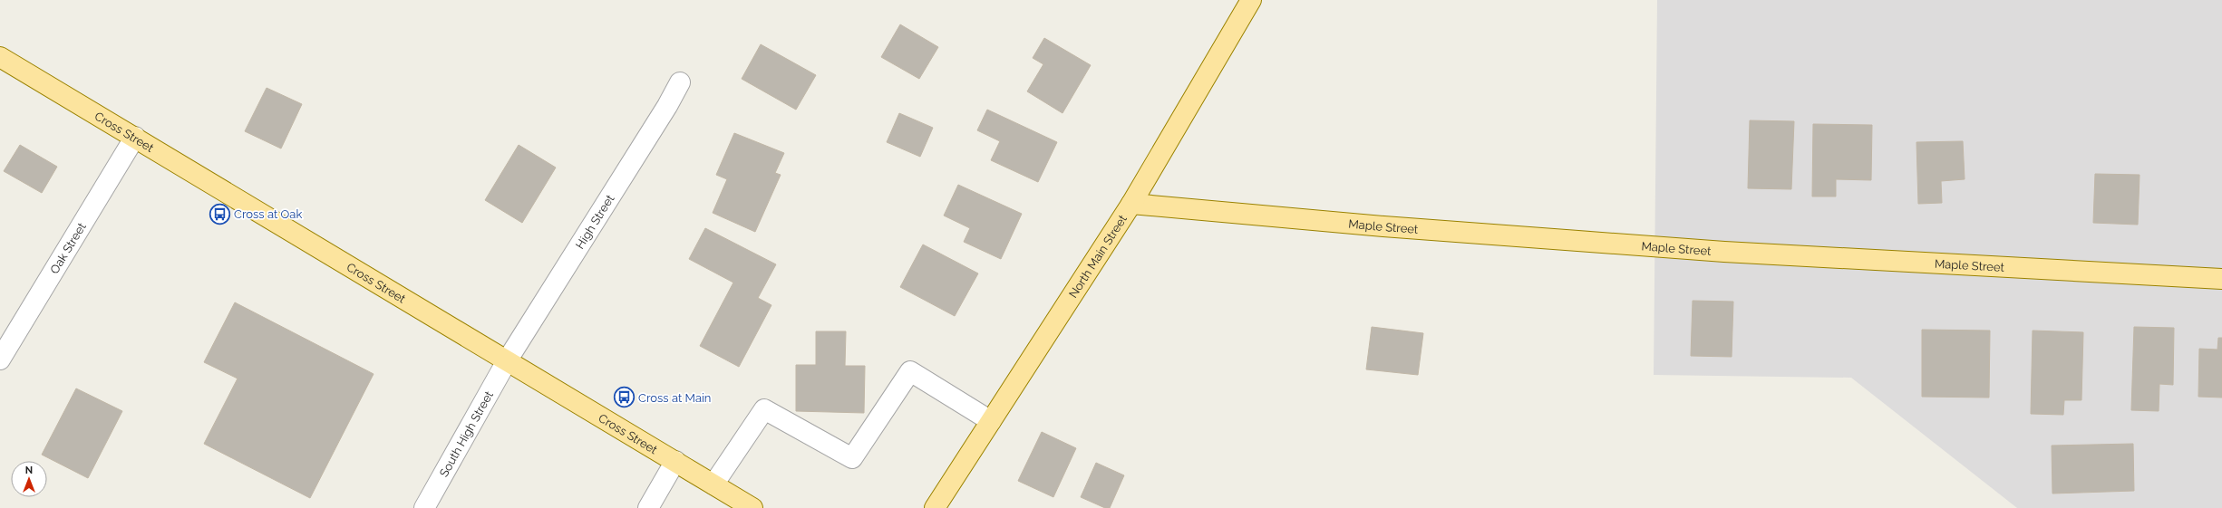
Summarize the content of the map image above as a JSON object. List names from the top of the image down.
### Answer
{
  "streets": {
    "main road": ["Cross Street", "Maple Street", "North Main Street"],
    "street": ["High Street", "Oak Street", "South High Street"]
  },
  "crossings": [
    ["Cross Street", "High Street"],
    ["Cross Street", "Oak Street"],
    ["Cross Street", "South High Street"],
    ["High Street", "South High Street"],
    ["Maple Street", "North Main Street"]
  ],
  "places": {
    "bus stop": ["Cross at Oak", "Cross at Main"]
  },
  "north": "top"
}
